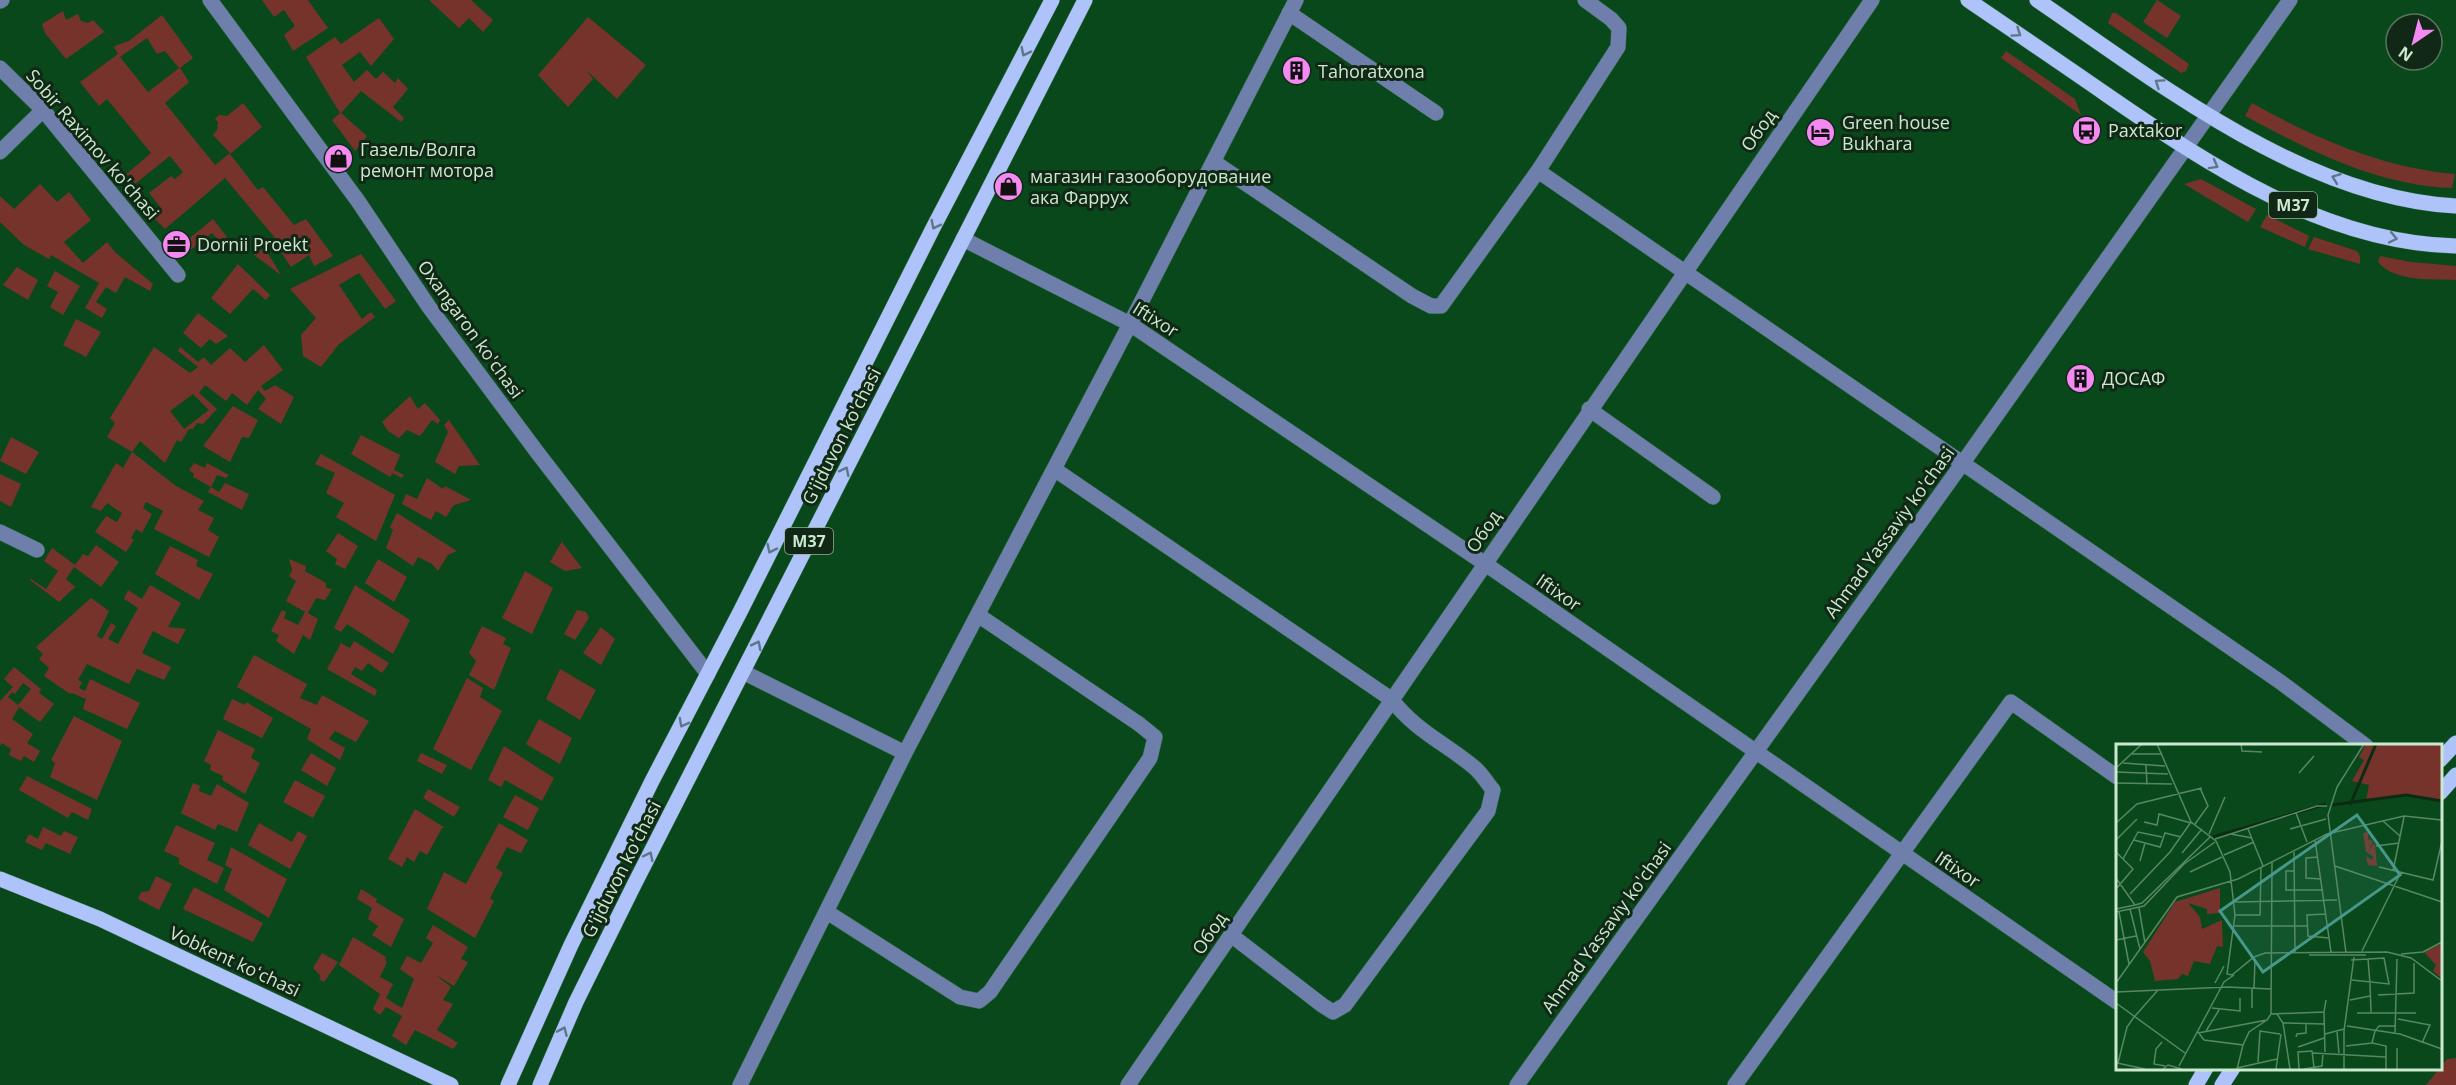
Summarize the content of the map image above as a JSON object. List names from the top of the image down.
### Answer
{
  "streets": {
    "main road": ["M37", "G'ijduvon ko'chasi", "Vobkent koʻchasi"],
    "street": [
      "Обод",
      "Sobir Raximov ko'chasi",
      "Iftixor",
      "Oxangaron ko'chasi",
      "Ahmad Yassaviy ko'chasi"
    ]
  },
  "crossings": [
    ["Обод", "Iftixor"],
    ["M37", "Ahmad Yassaviy ko'chasi"],
    ["Iftixor", "G'ijduvon ko'chasi"],
    ["Iftixor", "Ahmad Yassaviy ko'chasi"],
    ["Oxangaron ko'chasi", "G'ijduvon ko'chasi"]
  ],
  "places": {
    "building": ["Tahoratxona", "ДОСАФ"],
    "bus stop": ["Paxtakor"],
    "hotel": ["Green house Bukhara"],
    "shop": ["Газель/Волга ремонт мотора", "магазин газооборудование ака Фаррух"],
    "office": ["Dornii Proekt"]
  },
  "north": "bottom left"
}
